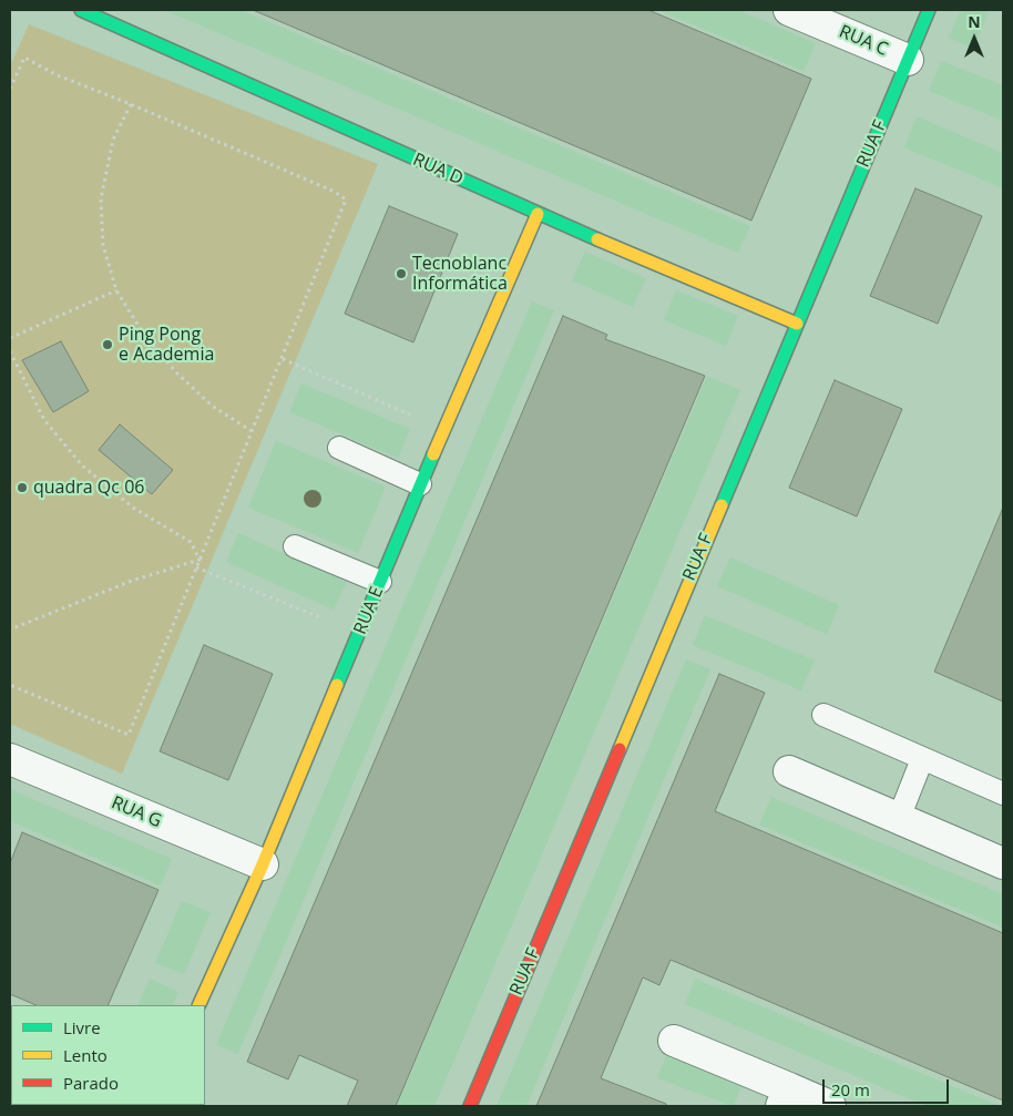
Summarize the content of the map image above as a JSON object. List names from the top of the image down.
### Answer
{
  "streets": {
    "street": [
      "RUA C",
      "RUA F",
      "RUA D",
      "RUA E",
      "RUA G"
    ]
  },
  "crossings": [
    ["RUA C", "RUA F"],
    ["RUA F", "RUA D"],
    ["RUA D", "RUA E"],
    ["RUA E", "RUA G"]
  ],
  "places": ["Tecnoblanc Informática", "Ping Pong e Academia", "quadra Qc 06"],
  "legend": ["Livre", "Lento", "Parado"],
  "scale_bar": "20 m",
  "north": "top"
}
